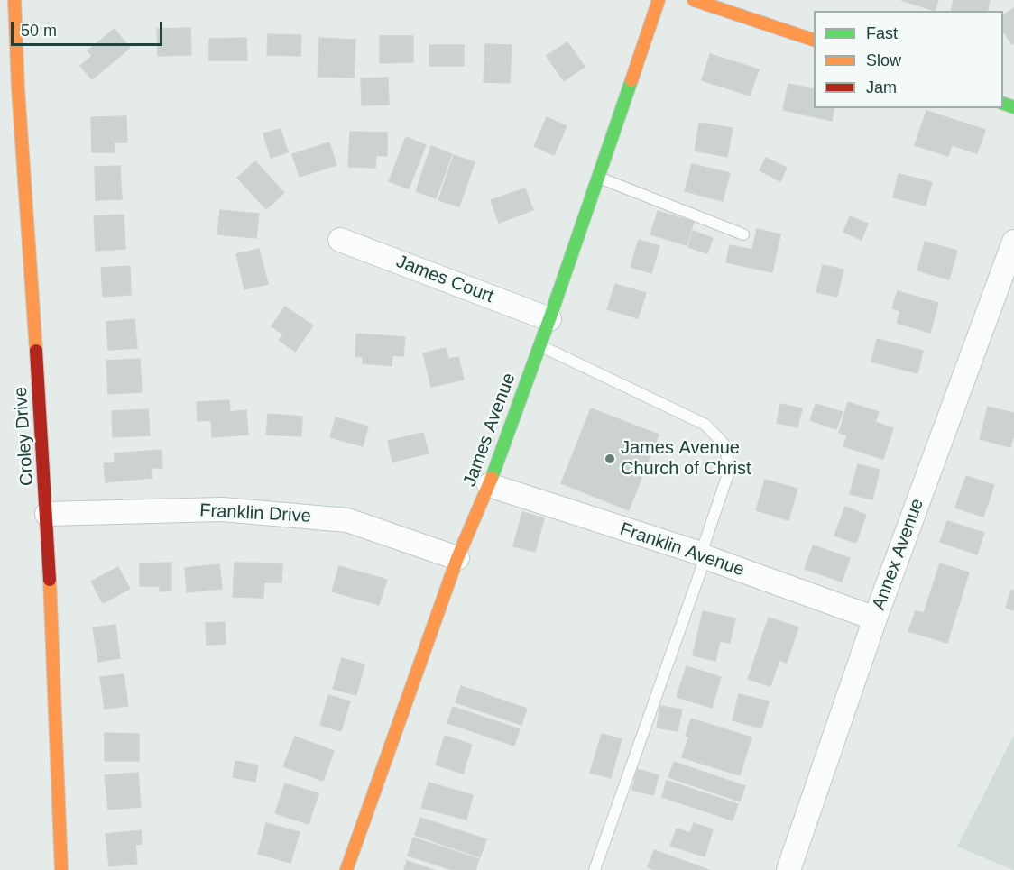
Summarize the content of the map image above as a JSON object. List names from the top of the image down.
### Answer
{
  "streets": {
    "street": [
      "James Court",
      "James Avenue",
      "Croley Drive",
      "Franklin Drive",
      "Franklin Avenue",
      "Annex Avenue"
    ]
  },
  "crossings": [
    ["James Court", "James Avenue"],
    ["James Avenue", "Franklin Drive"],
    ["James Avenue", "Franklin Avenue"],
    ["Croley Drive", "Franklin Drive"],
    ["Franklin Avenue", "Annex Avenue"]
  ],
  "places": ["James Avenue Church of Christ"],
  "legend": ["Fast", "Slow", "Jam"],
  "scale_bar": "50 m"
}
